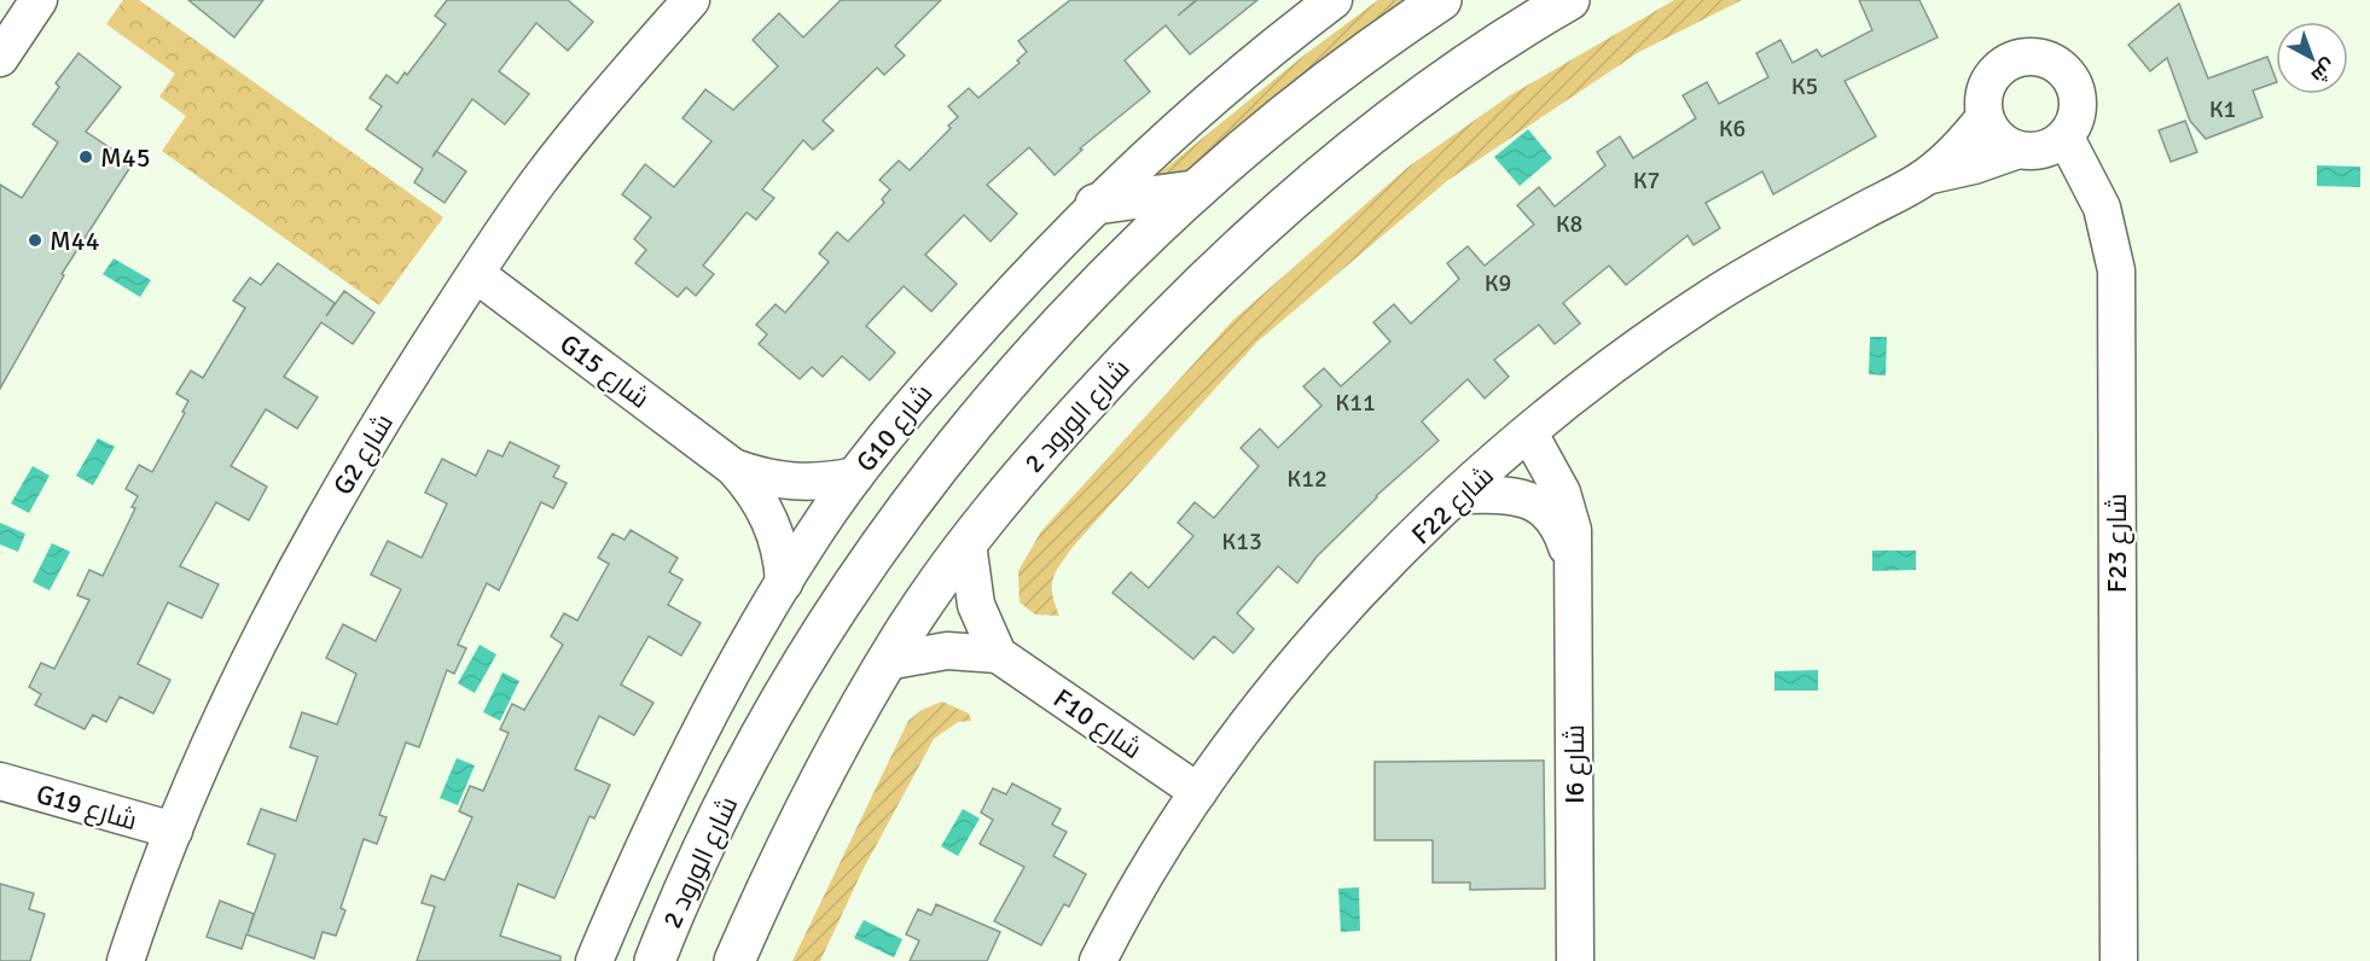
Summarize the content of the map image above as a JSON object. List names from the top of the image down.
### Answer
{
  "streets": {
    "street": [
      "G15 شارع",
      "شارع الورود 2",
      "G10 شارع",
      "G2 شارع",
      "F22 شارع",
      "F23 شارع",
      "F10 شارع",
      "I6 شارع",
      "G19 شارع"
    ]
  },
  "crossings": [
    ["G15 شارع", "G10 شارع"],
    ["G15 شارع", "G2 شارع"],
    ["G2 شارع", "G19 شارع"],
    ["F22 شارع", "F23 شارع"],
    ["F22 شارع", "F10 شارع"],
    ["F22 شارع", "I6 شارع"]
  ],
  "places": ["M45", "M44"],
  "house_numbers": [
    "K5",
    "K1",
    "K6",
    "K7",
    "K8",
    "K9",
    "K11",
    "K12",
    "K13"
  ],
  "north": "bottom right"
}
